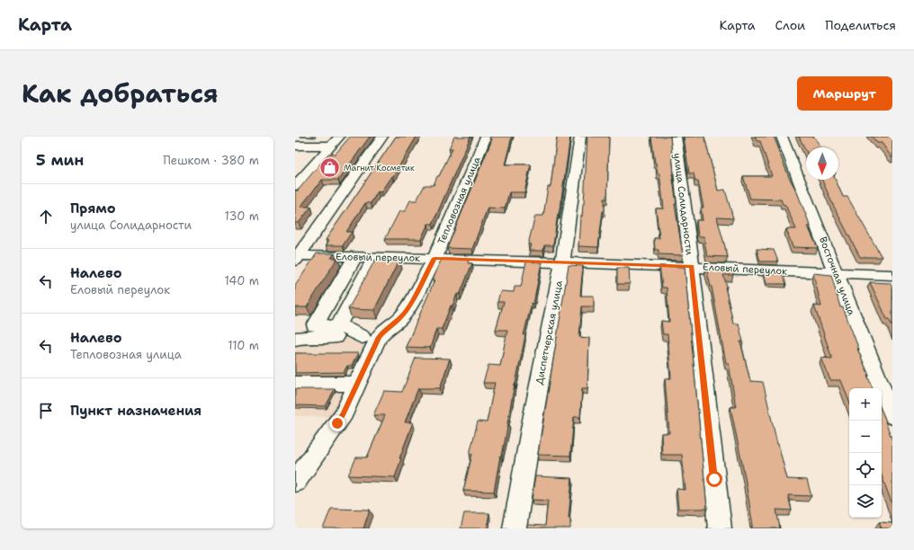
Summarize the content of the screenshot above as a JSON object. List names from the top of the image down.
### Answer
{
  "streets": {
    "street": [
      "Тепловозная улица",
      "улица Солидарности",
      "Еловый переулок",
      "Восточная улица",
      "Диспетчерская улица"
    ]
  },
  "crossings": [
    ["Тепловозная улица", "Еловый переулок"],
    ["улица Солидарности", "Еловый переулок"],
    ["Еловый переулок", "Восточная улица"],
    ["Еловый переулок", "Диспетчерская улица"]
  ],
  "places": {
    "shop": ["Магнит Косметик"]
  },
  "north": "bottom",
  "page": {
    "header": "Карта",
    "nav": ["Карта", "Слои", "Поделиться"],
    "title": "Как добраться",
    "buttons": "Маршрут",
    "heading": ["5 мин", "Пешком · 380 m"],
    "list": [
      ["Прямо", "улица Солидарности", "130 m"],
      ["Налево", "Еловый переулок", "140 m"],
      ["Налево", "Тепловозная улица", "110 m"],
      "Пункт назначения"
    ],
    "map_buttons": ["+", "−"]
  }
}
